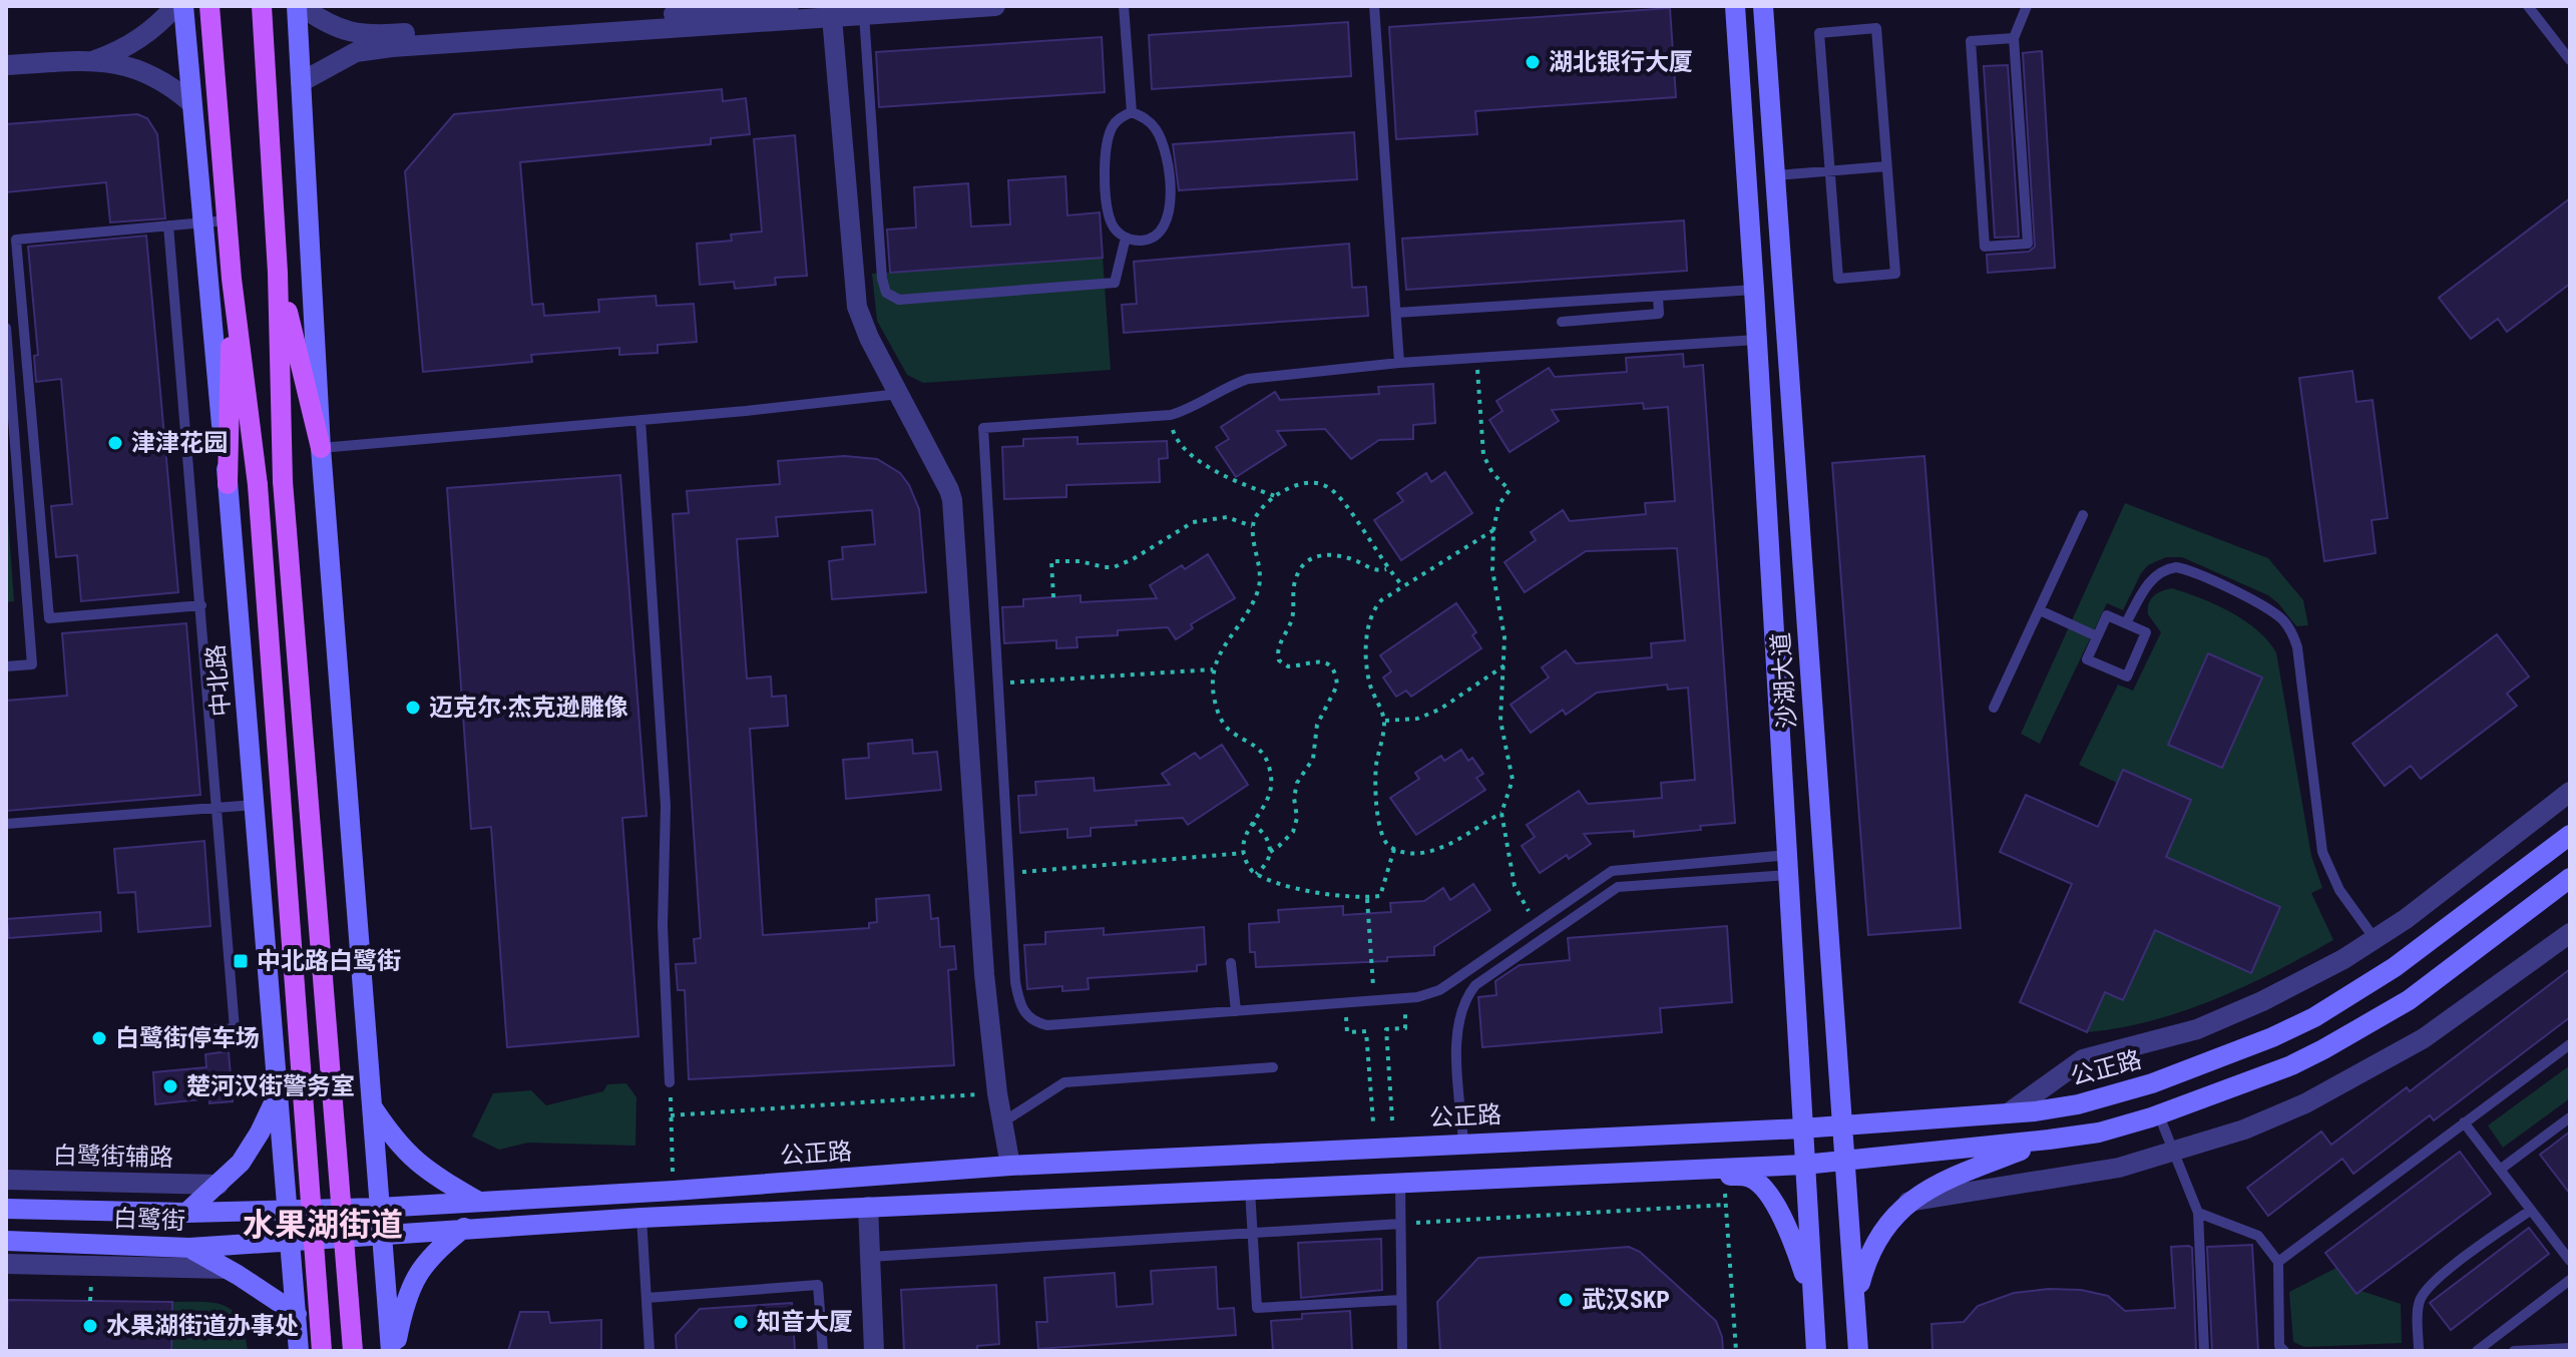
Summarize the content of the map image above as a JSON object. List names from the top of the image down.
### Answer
{
  "streets": {
    "main road": [
      "中北路",
      "沙湖大道",
      "公正路",
      "白鹭街"
    ],
    "street": ["白鹭街辅路"]
  },
  "crossings": [
    ["中北路", "公正路"],
    ["中北路", "白鹭街"],
    ["沙湖大道", "公正路"],
    ["公正路", "白鹭街"]
  ],
  "districts": ["水果湖街道"],
  "places": {
    "other": [
      "湖北银行大厦",
      "津津花园",
      "迈克尔·杰克逊雕像",
      "白鹭街停车场",
      "楚河汉街警务室",
      "武汉SKP",
      "知音大厦",
      "水果湖街道办事处"
    ],
    "transit": ["中北路白鹭街"]
  }
}
